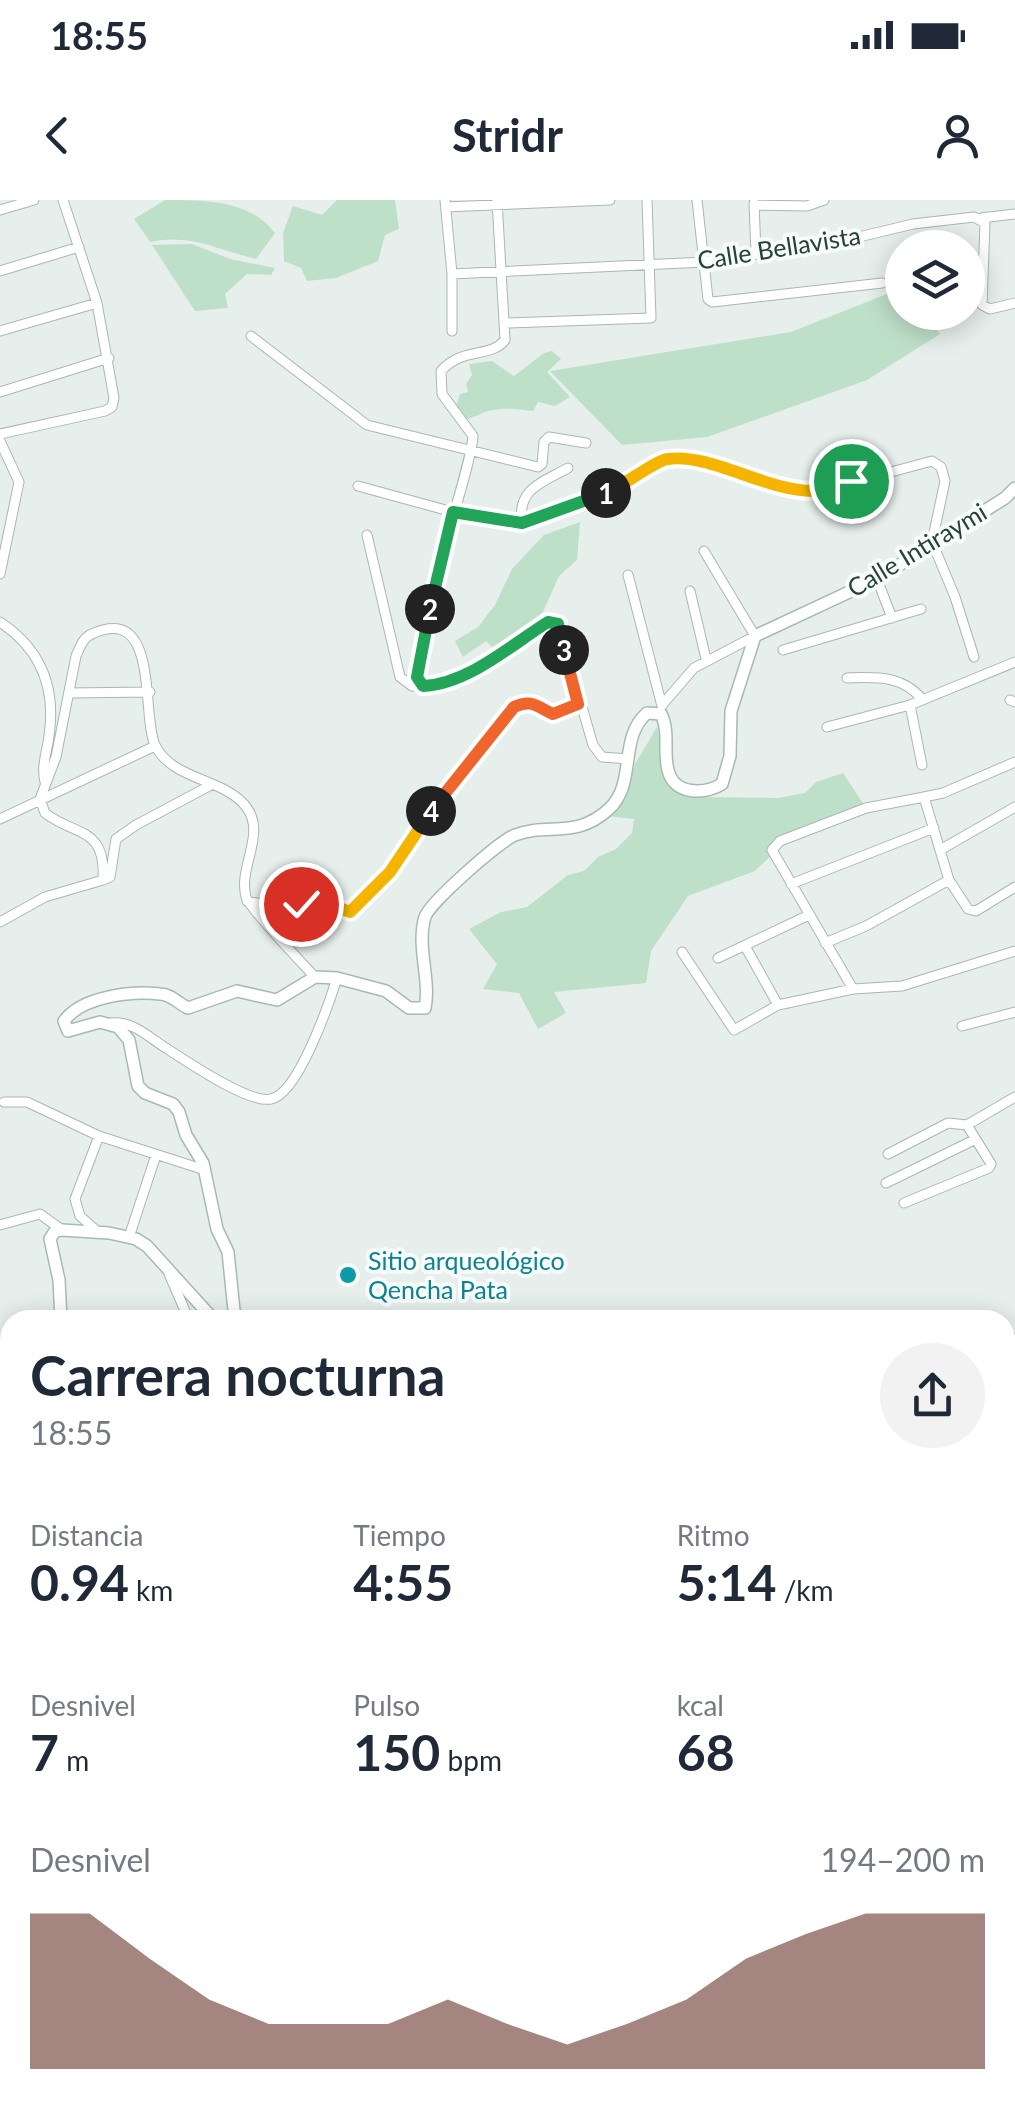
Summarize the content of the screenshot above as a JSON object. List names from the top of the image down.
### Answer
{
  "streets": {
    "main road": ["Calle Intiraymi"],
    "street": ["Calle Bellavista"]
  },
  "places": ["Sitio arqueológico Qencha Pata"],
  "page": {
    "status": "18:55",
    "header": "Stridr",
    "pins": [
      "1",
      "2",
      "3",
      "4"
    ],
    "heading": ["Carrera nocturna", "18:55"],
    "stats": [
      ["Distancia", "0.94 km"],
      ["Tiempo", "4:55"],
      ["Ritmo", "5:14 /km"],
      ["Desnivel", "7 m"],
      ["Pulso", "150 bpm"],
      ["kcal", "68"]
    ],
    "chart": ["Desnivel", "194–200 m"]
  }
}
